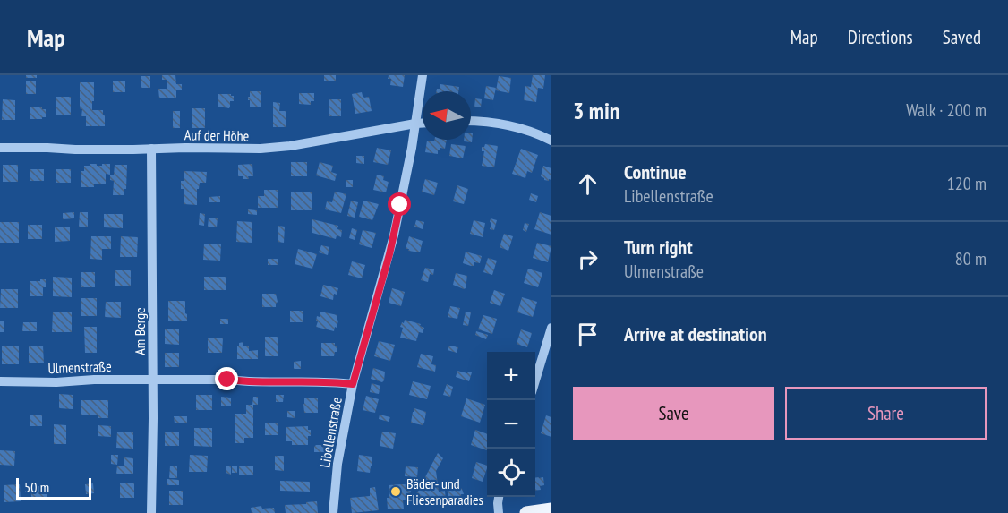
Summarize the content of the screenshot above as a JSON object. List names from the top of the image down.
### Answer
{
  "streets": {
    "street": [
      "Auf der Höhe",
      "Am Berge",
      "Ulmenstraße",
      "Libellenstraße"
    ]
  },
  "crossings": [
    ["Auf der Höhe", "Am Berge"],
    ["Auf der Höhe", "Libellenstraße"],
    ["Am Berge", "Ulmenstraße"],
    ["Ulmenstraße", "Libellenstraße"]
  ],
  "places": ["Bäder- und Fliesenparadies"],
  "scale_bar": "50 m",
  "north": "left",
  "page": {
    "header": "Map",
    "nav": ["Map", "Directions", "Saved"],
    "heading": ["3 min", "Walk · 200 m"],
    "list": [
      ["Continue", "Libellenstraße", "120 m"],
      ["Turn right", "Ulmenstraße", "80 m"],
      "Arrive at destination"
    ],
    "map_buttons": ["+", "−"],
    "buttons": ["Save", "Share"],
    "scale": "50 m"
  }
}
